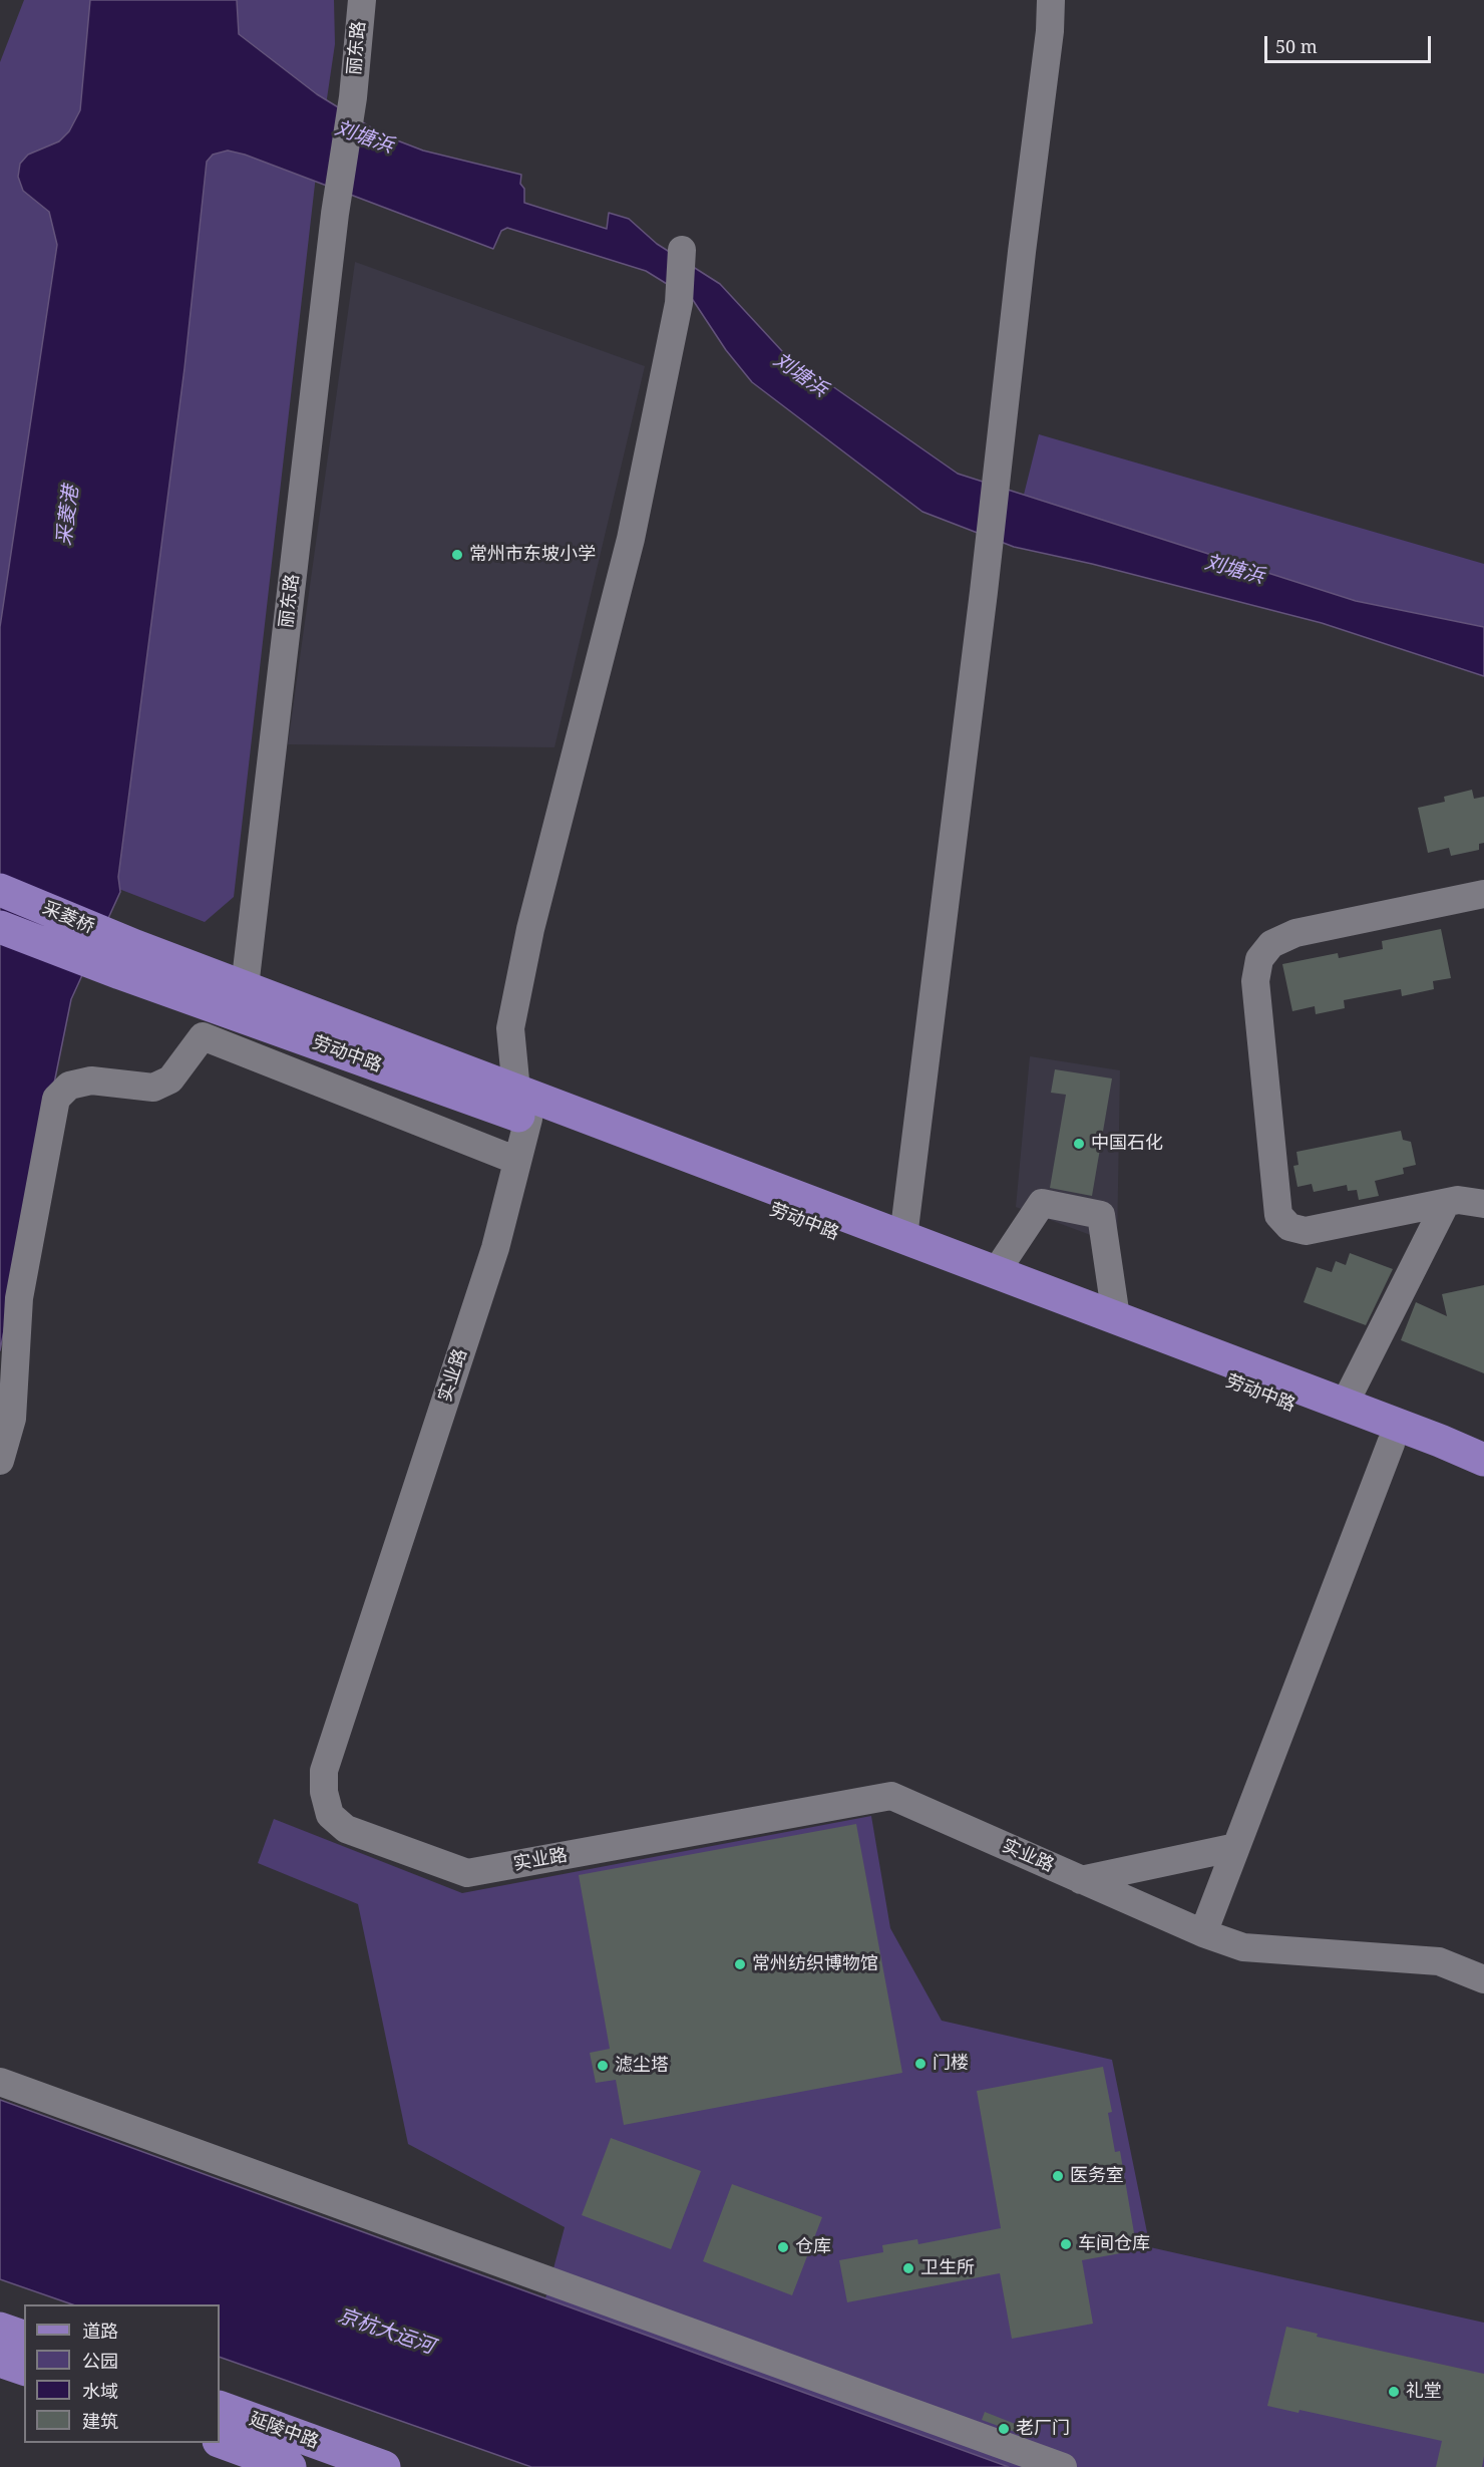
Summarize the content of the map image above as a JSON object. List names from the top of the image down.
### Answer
{
  "streets": {
    "main road": ["采菱桥", "劳动中路", "延陵中路"],
    "street": ["丽东路", "实业路"]
  },
  "crossings": [
    ["丽东路", "劳动中路"],
    ["采菱桥", "劳动中路"],
    ["劳动中路", "实业路"]
  ],
  "water": ["刘塘浜", "采菱港", "京杭大运河"],
  "places": [
    "常州市东坡小学",
    "中国石化",
    "常州纺织博物馆",
    "门楼",
    "滤尘塔",
    "医务室",
    "车间仓库",
    "仓库",
    "卫生所",
    "礼堂",
    "老厂门"
  ],
  "legend": [
    "道路",
    "公园",
    "水域",
    "建筑"
  ],
  "scale_bar": "50 m"
}
